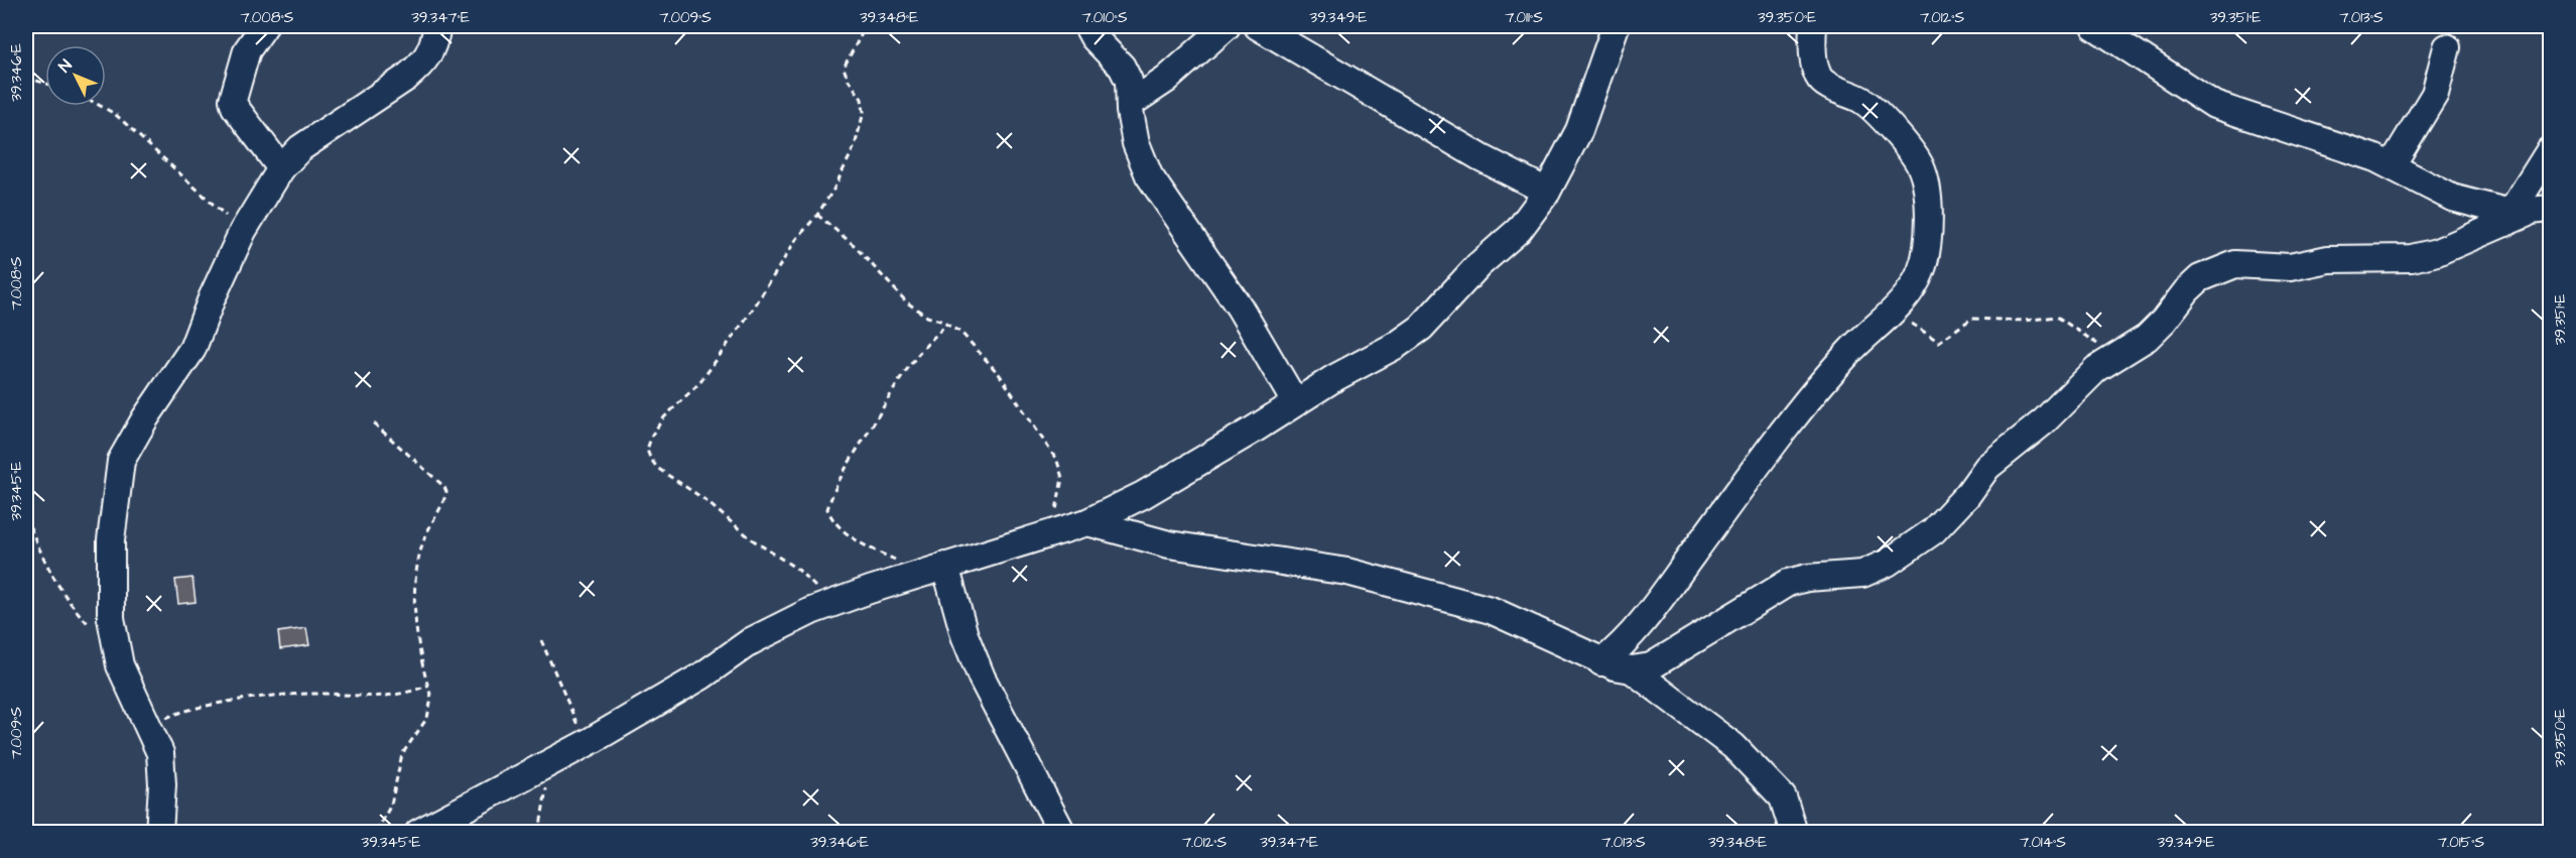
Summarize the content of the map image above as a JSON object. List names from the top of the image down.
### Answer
{
  "north": "top left",
  "coordinates": [
    "7.008°S",
    "39.347°E",
    "7.009°S",
    "39.348°E",
    "7.010°S",
    "39.349°E",
    "7.011°S",
    "39.350°E",
    "7.012°S",
    "39.351°E",
    "7.013°S",
    "39.346°E",
    "39.345°E",
    "7.014°S",
    "7.015°S"
  ]
}
